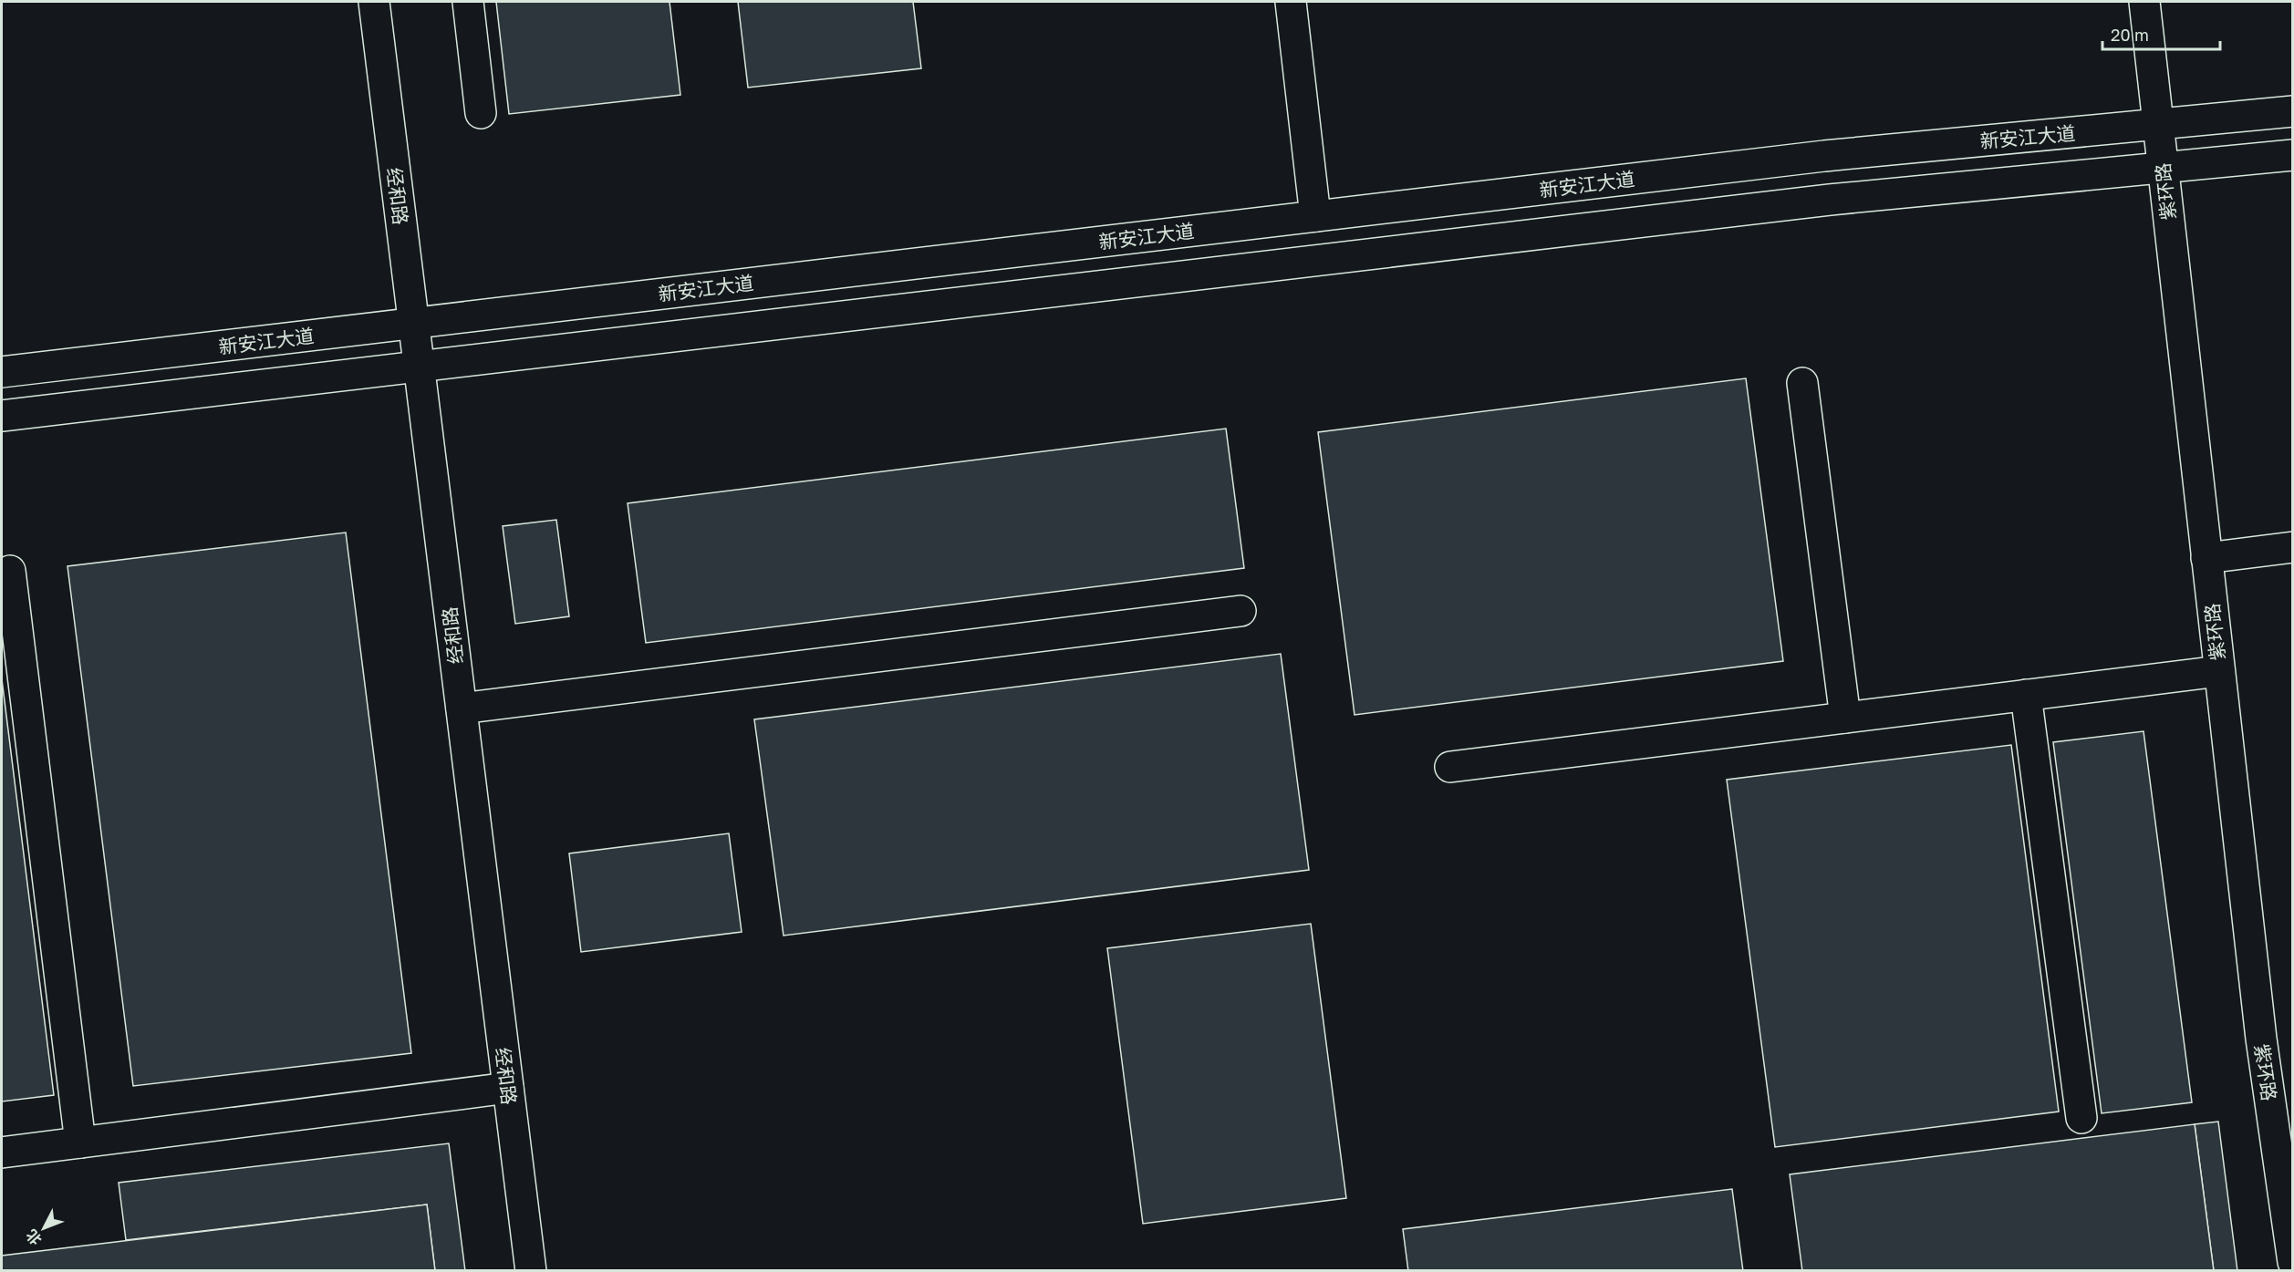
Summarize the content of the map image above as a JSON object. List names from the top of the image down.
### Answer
{
  "streets": {
    "main road": ["新安江大道", "紫环路", "经和路"]
  },
  "crossings": [
    ["新安江大道", "紫环路"],
    ["新安江大道", "经和路"]
  ],
  "scale_bar": "20 m",
  "north": "bottom left"
}
